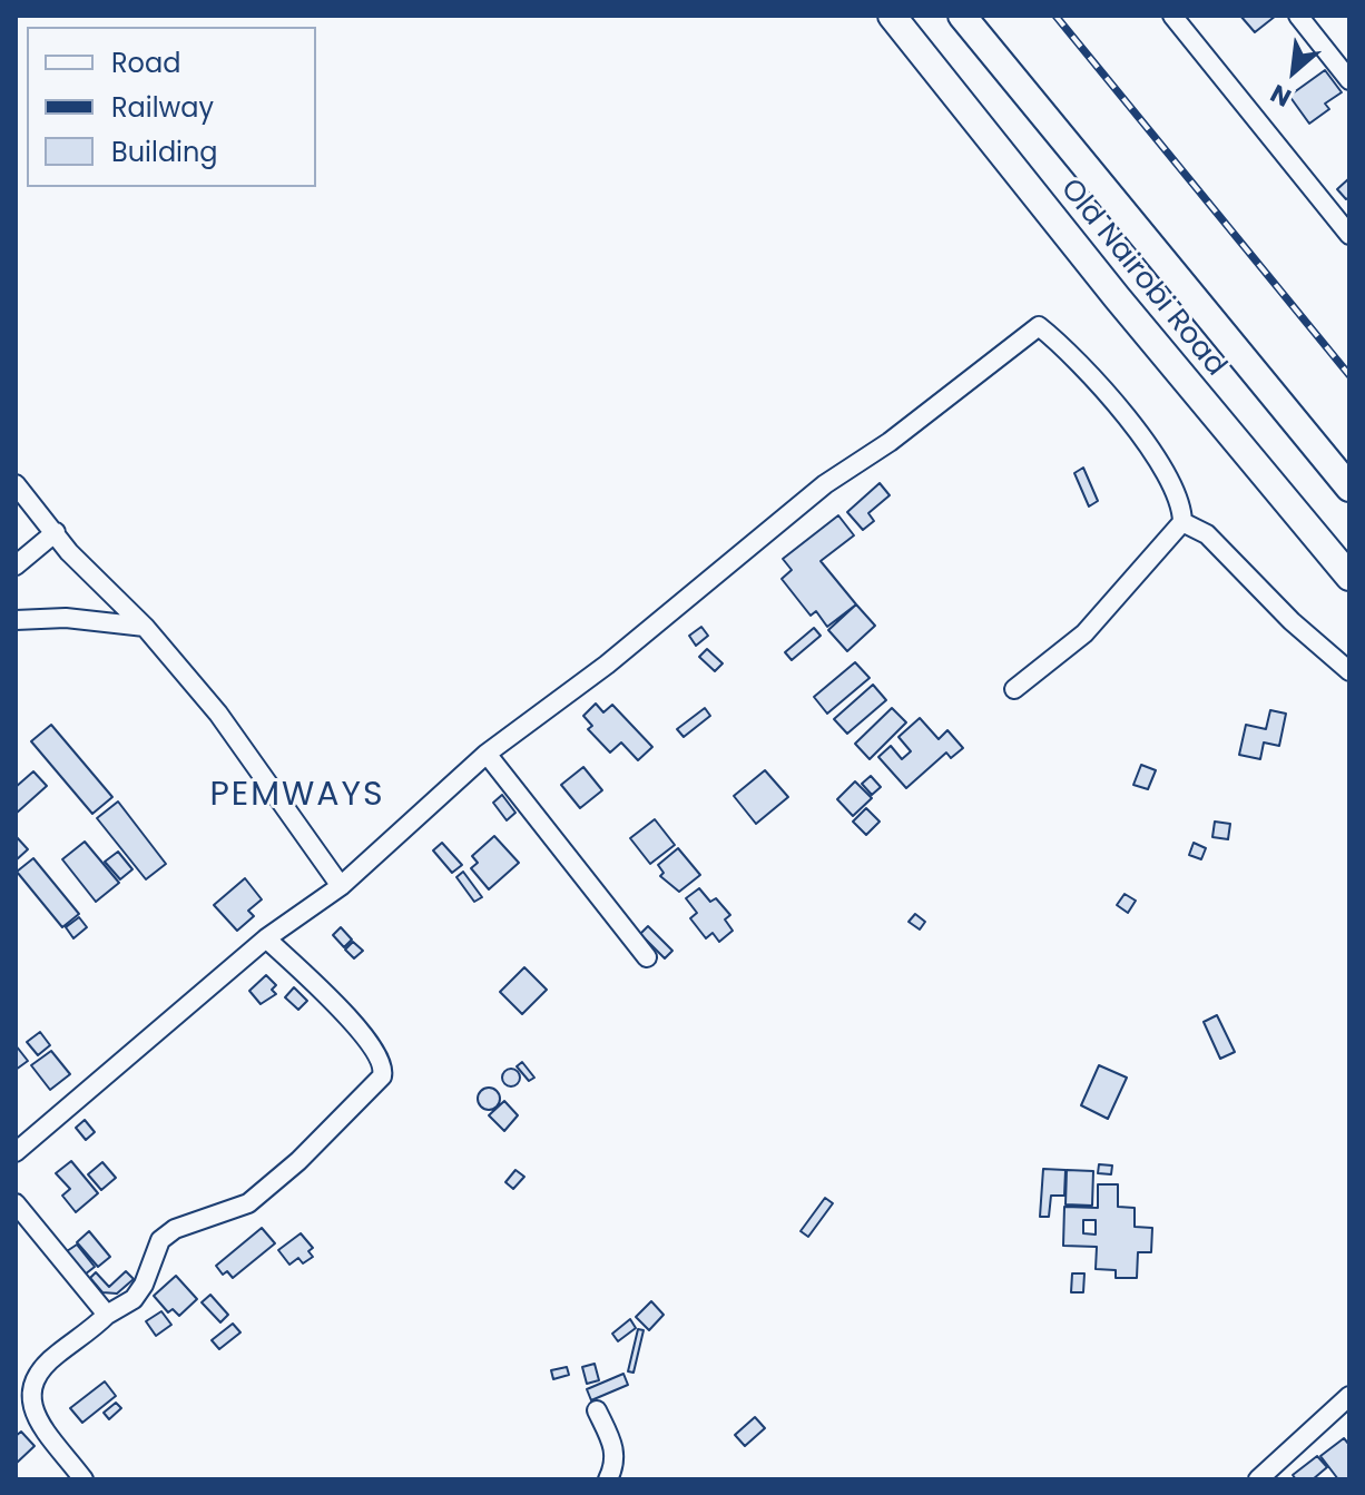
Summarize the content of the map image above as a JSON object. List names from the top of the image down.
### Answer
{
  "streets": {
    "highway": ["Old Nairobi Road"]
  },
  "districts": ["PEMWAYS"],
  "legend": ["Road", "Railway", "Building"],
  "north": "bottom left"
}
